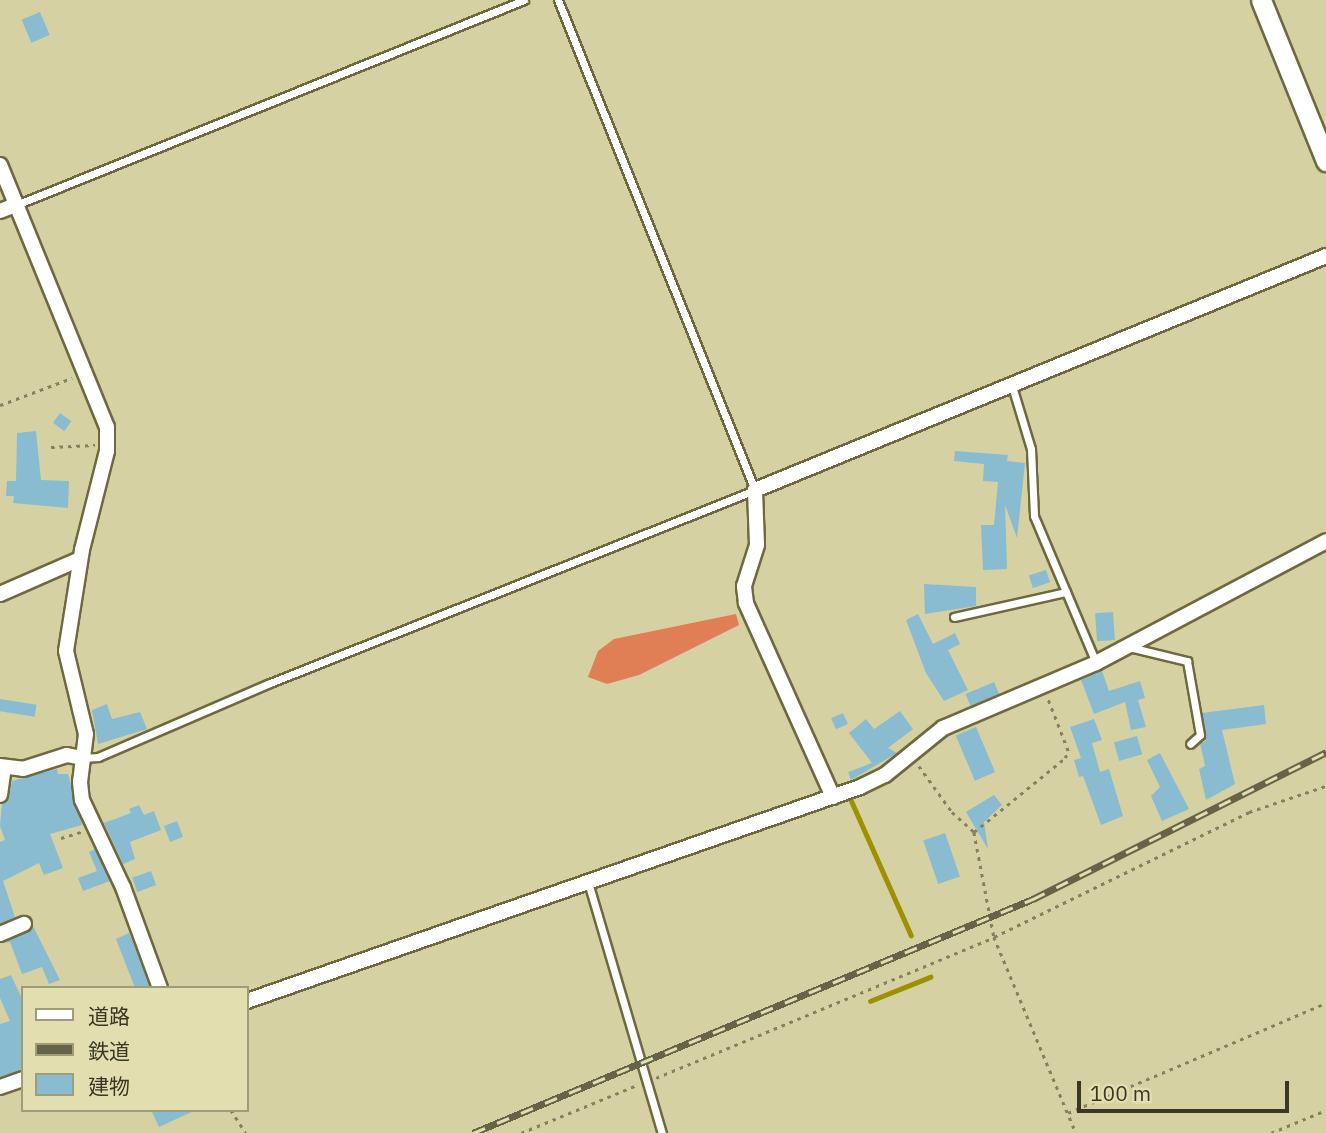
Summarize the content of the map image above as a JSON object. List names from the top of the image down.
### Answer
{
  "legend": ["道路", "鉄道", "建物"],
  "scale_bar": "100 m"
}
